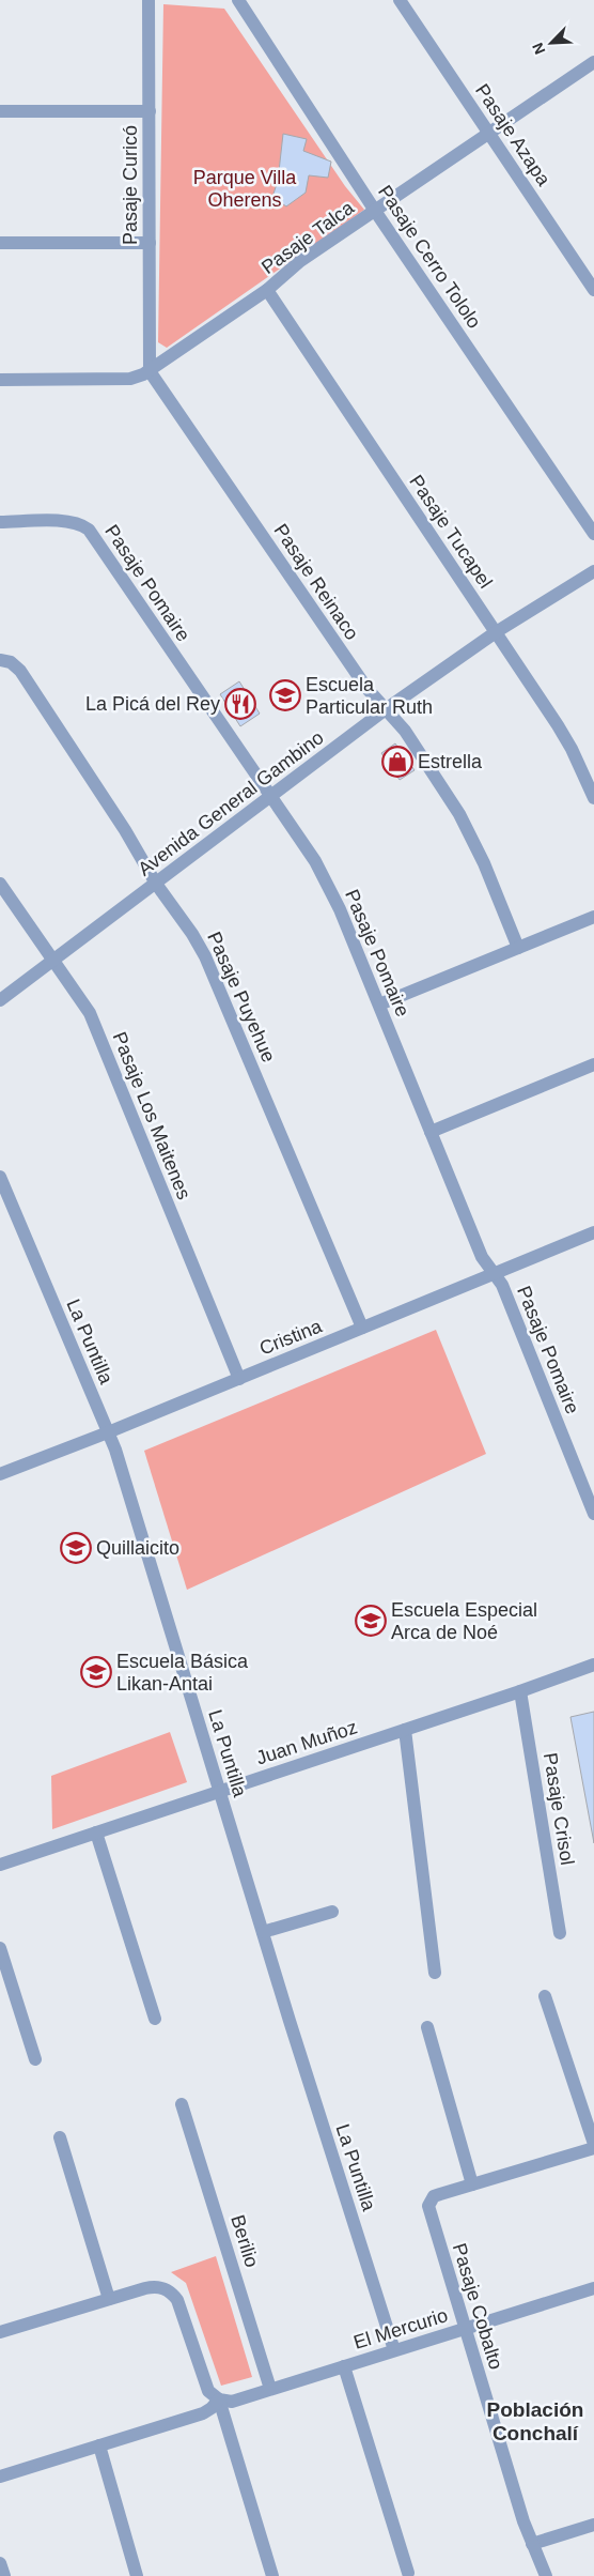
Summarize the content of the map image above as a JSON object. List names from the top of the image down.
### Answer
{
  "streets": {
    "street": [
      "Pasaje Azapa",
      "Pasaje Curicó",
      "Pasaje Talca",
      "Pasaje Cerro Tololo",
      "Pasaje Tucapel",
      "Pasaje Reinaco",
      "Pasaje Pomaire",
      "Avenida General Gambino",
      "Pasaje Puyehue",
      "Pasaje Los Maitenes",
      "Cristina",
      "La Puntilla",
      "Juan Muñoz",
      "Pasaje Crisol",
      "Berilio",
      "Pasaje Cobalto",
      "El Mercurio"
    ]
  },
  "crossings": [
    ["Pasaje Azapa", "Pasaje Talca"],
    ["Pasaje Curicó", "Pasaje Talca"],
    ["Pasaje Curicó", "Pasaje Reinaco"],
    ["Pasaje Talca", "Pasaje Cerro Tololo"],
    ["Pasaje Talca", "Pasaje Tucapel"],
    ["Pasaje Talca", "Pasaje Reinaco"],
    ["Pasaje Tucapel", "Avenida General Gambino"],
    ["Pasaje Reinaco", "Avenida General Gambino"],
    ["Pasaje Pomaire", "Avenida General Gambino"],
    ["Pasaje Pomaire", "Cristina"],
    ["Avenida General Gambino", "Pasaje Puyehue"],
    ["Avenida General Gambino", "Pasaje Los Maitenes"],
    ["Pasaje Puyehue", "Cristina"],
    ["Pasaje Los Maitenes", "Cristina"],
    ["Cristina", "La Puntilla"],
    ["La Puntilla", "Juan Muñoz"],
    ["La Puntilla", "El Mercurio"],
    ["Juan Muñoz", "Pasaje Crisol"],
    ["Berilio", "El Mercurio"],
    ["Pasaje Cobalto", "El Mercurio"]
  ],
  "districts": ["Población Conchalí"],
  "parks": ["Parque Villa Oherens"],
  "places": {
    "school or university": [
      "Escuela Particular Ruth",
      "Quillaicito",
      "Escuela Especial Arca de Noé",
      "Escuela Básica Likan-Antai"
    ],
    "restaurant": ["La Picá del Rey"],
    "shop": ["Estrella"]
  },
  "north": "bottom left"
}
